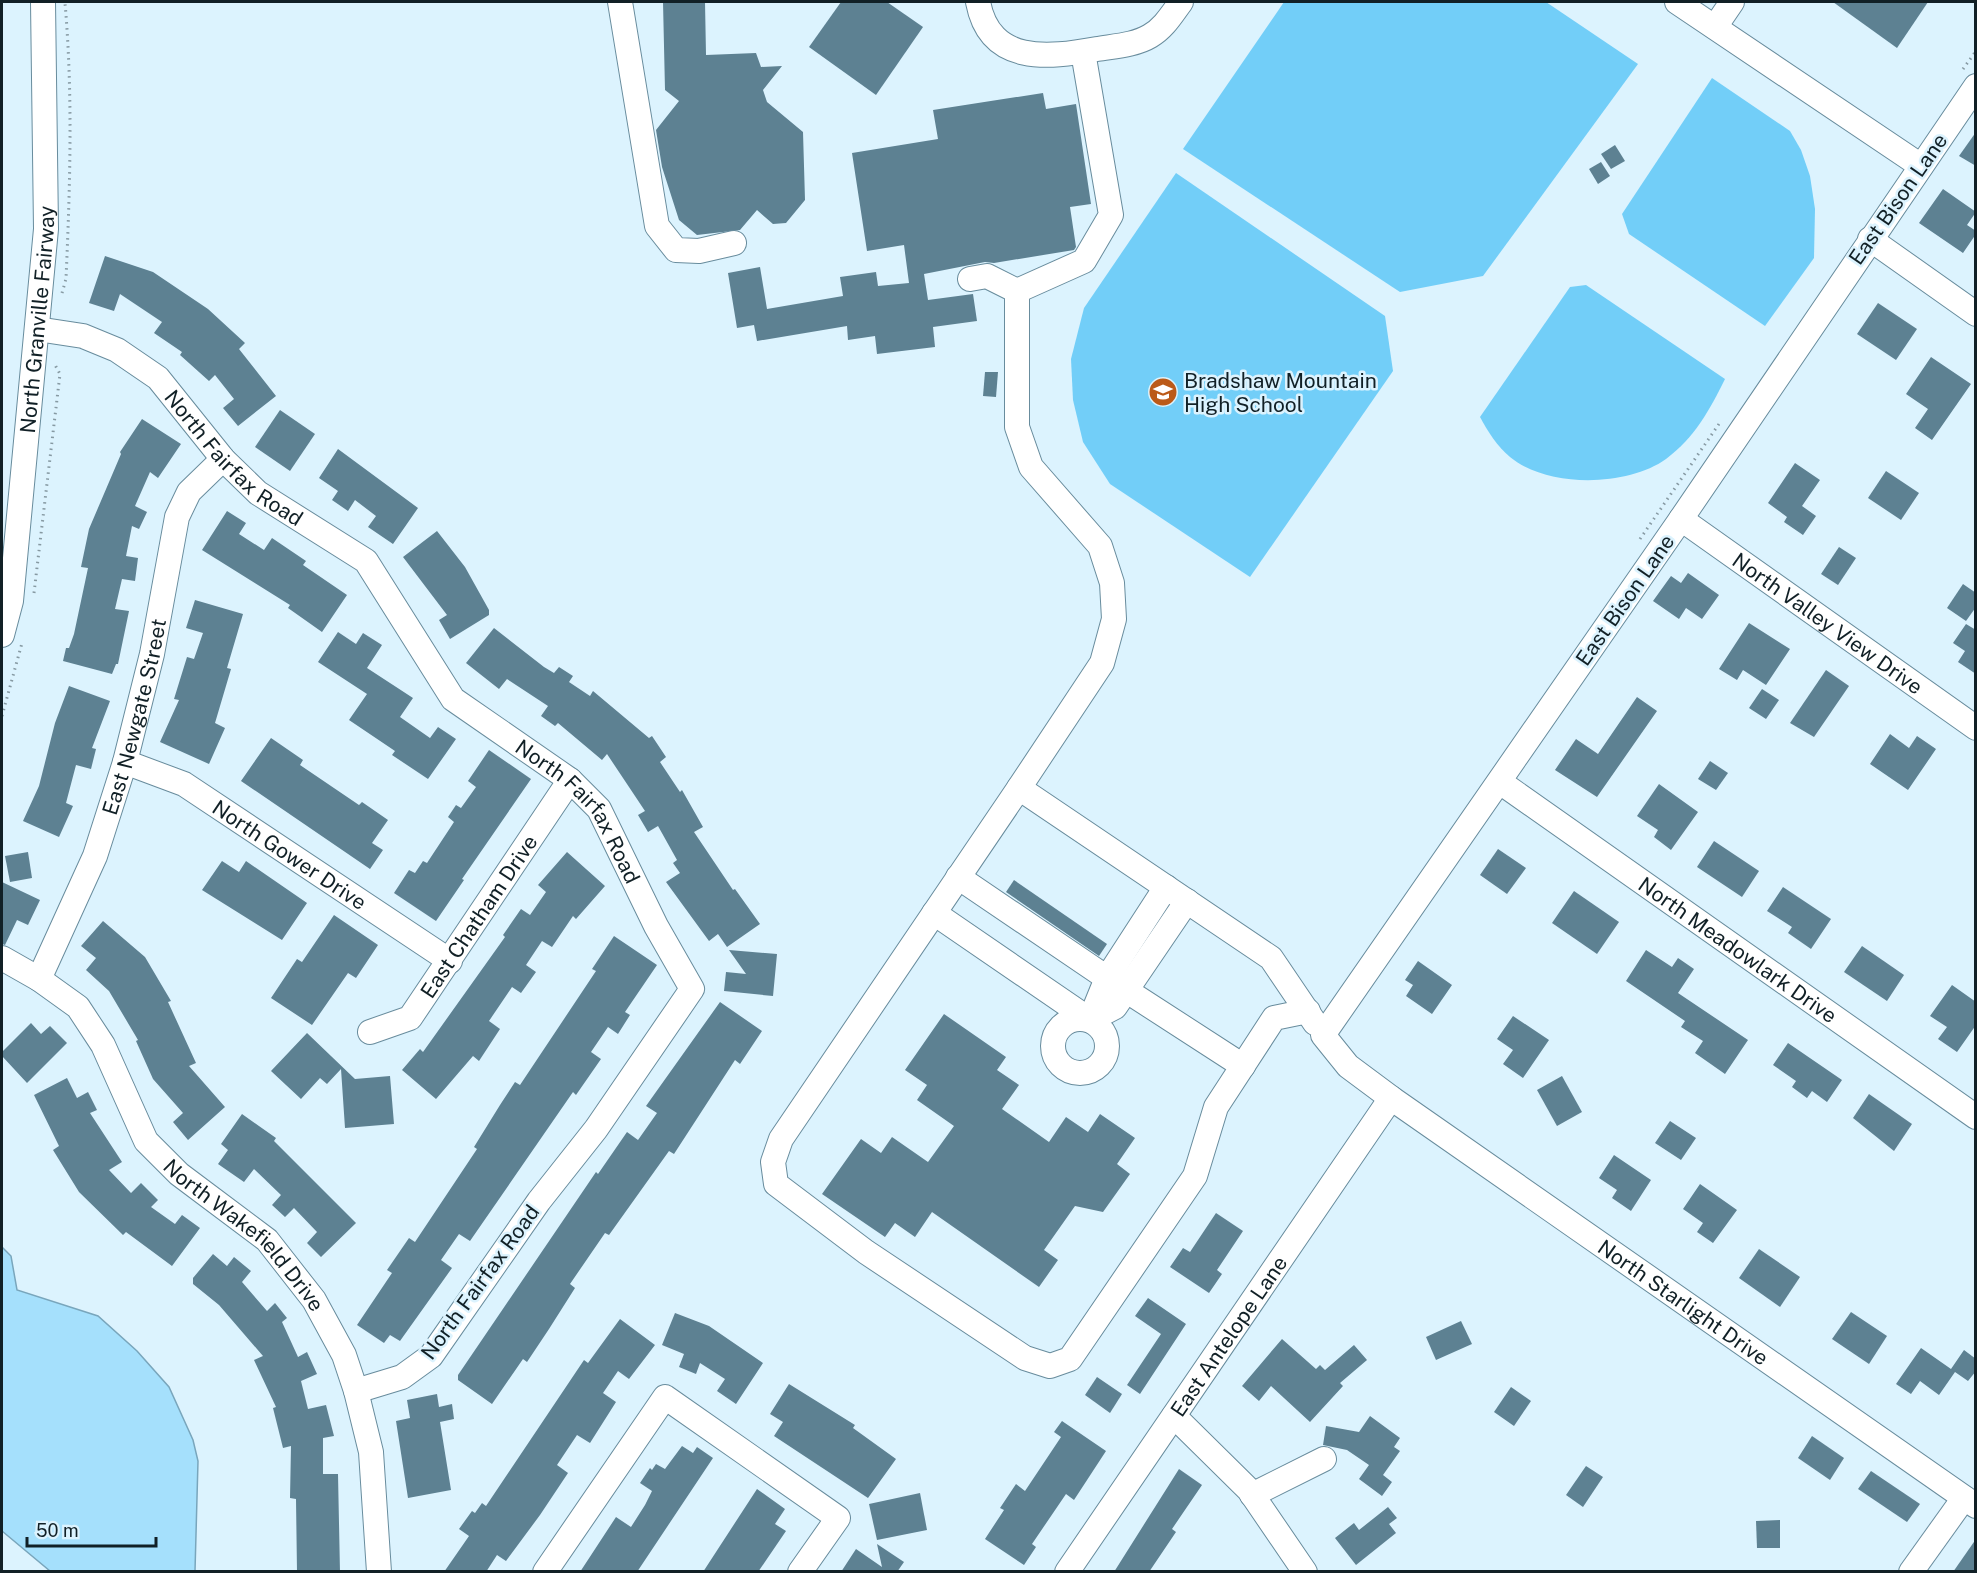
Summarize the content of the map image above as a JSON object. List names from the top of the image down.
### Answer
{
  "streets": {
    "street": [
      "East Bison Lane",
      "North Granville Fairway",
      "North Fairfax Road",
      "North Valley View Drive",
      "East Newgate Street",
      "North Gower Drive",
      "East Chatham Drive",
      "North Meadowlark Drive",
      "North Wakefield Drive",
      "North Starlight Drive",
      "East Antelope Lane"
    ]
  },
  "crossings": [
    ["East Bison Lane", "North Valley View Drive"],
    ["East Bison Lane", "North Meadowlark Drive"],
    ["North Granville Fairway", "North Fairfax Road"],
    ["North Fairfax Road", "East Newgate Street"],
    ["North Fairfax Road", "East Chatham Drive"],
    ["North Fairfax Road", "North Wakefield Drive"],
    ["East Newgate Street", "North Gower Drive"],
    ["East Newgate Street", "North Wakefield Drive"],
    ["North Gower Drive", "East Chatham Drive"],
    ["North Starlight Drive", "East Antelope Lane"]
  ],
  "places": {
    "school or university": ["Bradshaw Mountain High School"]
  },
  "scale_bar": "50 m"
}
